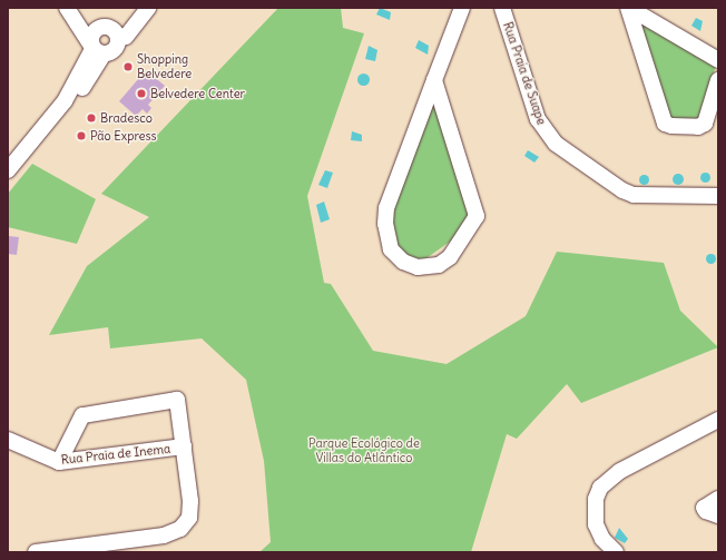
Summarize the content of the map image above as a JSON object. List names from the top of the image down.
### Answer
{
  "streets": {
    "street": ["Rua Praia de Suape", "Rua Praia de Inema"]
  },
  "parks": ["Parque Ecológico de Villas do Atlântico"],
  "places": [
    "Shopping Belvedere",
    "Belvedere Center",
    "Bradesco",
    "Pão Express"
  ]
}
